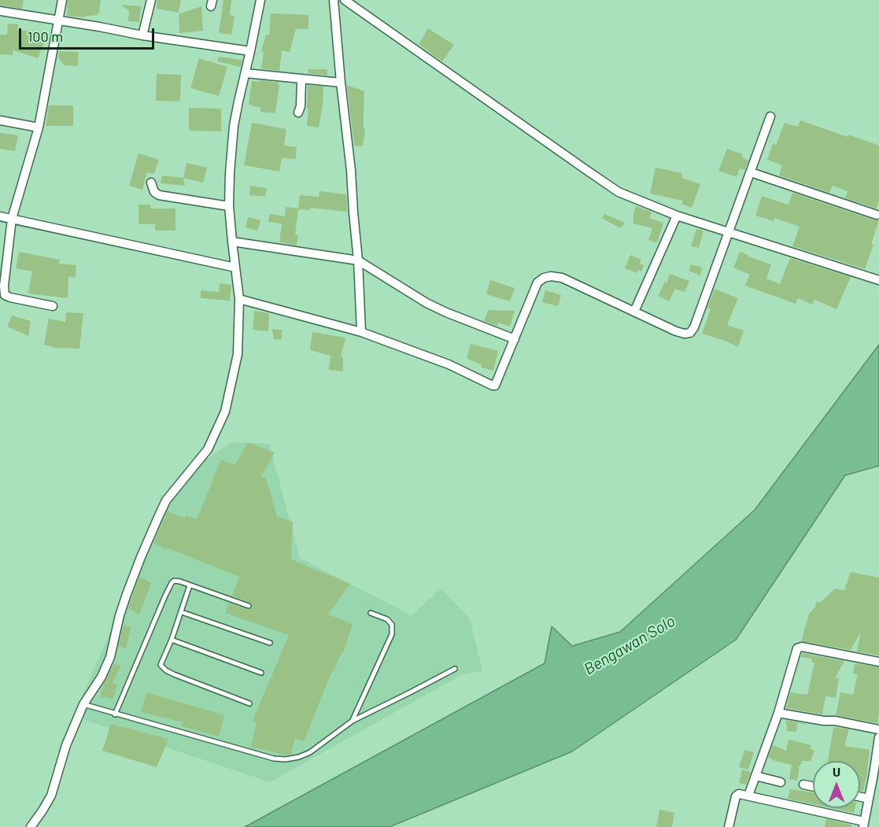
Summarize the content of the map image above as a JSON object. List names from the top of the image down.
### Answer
{
  "water": ["Bengawan Solo"],
  "scale_bar": "100 m",
  "north": "top"
}
